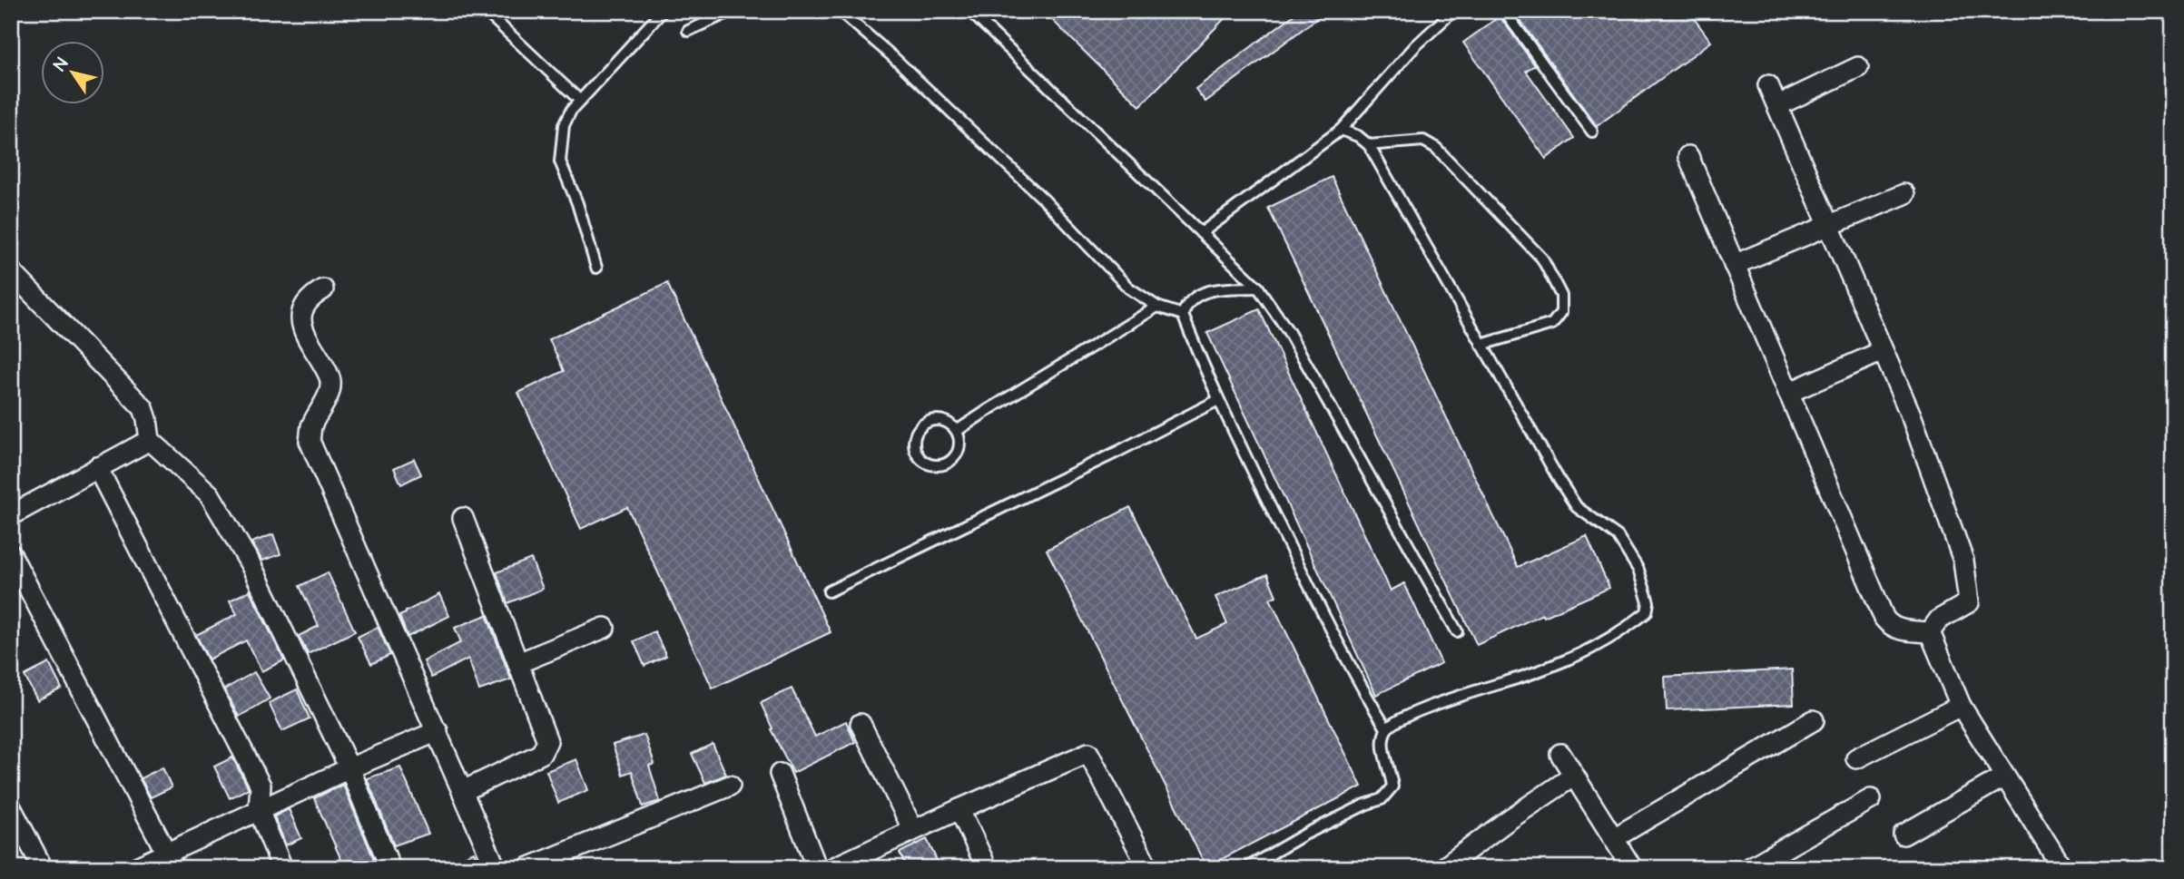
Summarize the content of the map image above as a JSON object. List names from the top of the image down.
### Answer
{
  "north": "top left"
}
